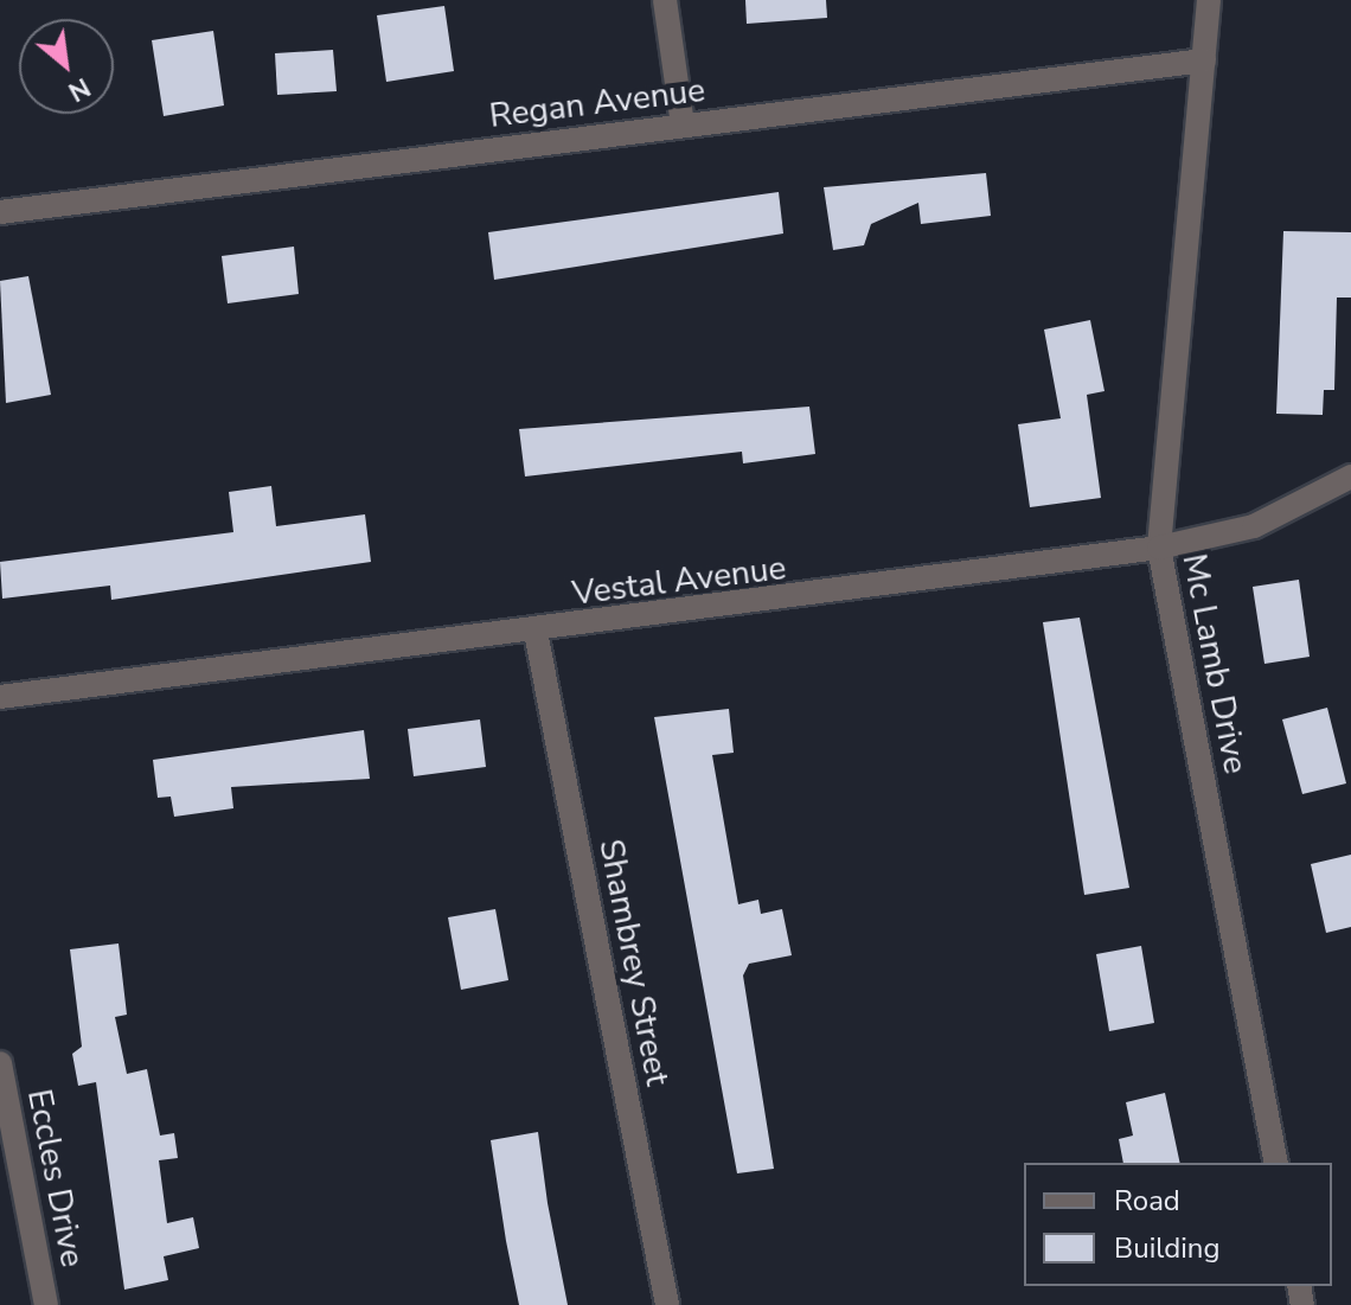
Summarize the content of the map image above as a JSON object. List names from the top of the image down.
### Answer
{
  "streets": {
    "street": [
      "Regan Avenue",
      "Vestal Avenue",
      "Mc Lamb Drive",
      "Shambrey Street",
      "Eccles Drive"
    ]
  },
  "crossings": [
    ["Regan Avenue", "Mc Lamb Drive"],
    ["Vestal Avenue", "Mc Lamb Drive"],
    ["Vestal Avenue", "Shambrey Street"]
  ],
  "legend": ["Road", "Building"],
  "north": "bottom right"
}
